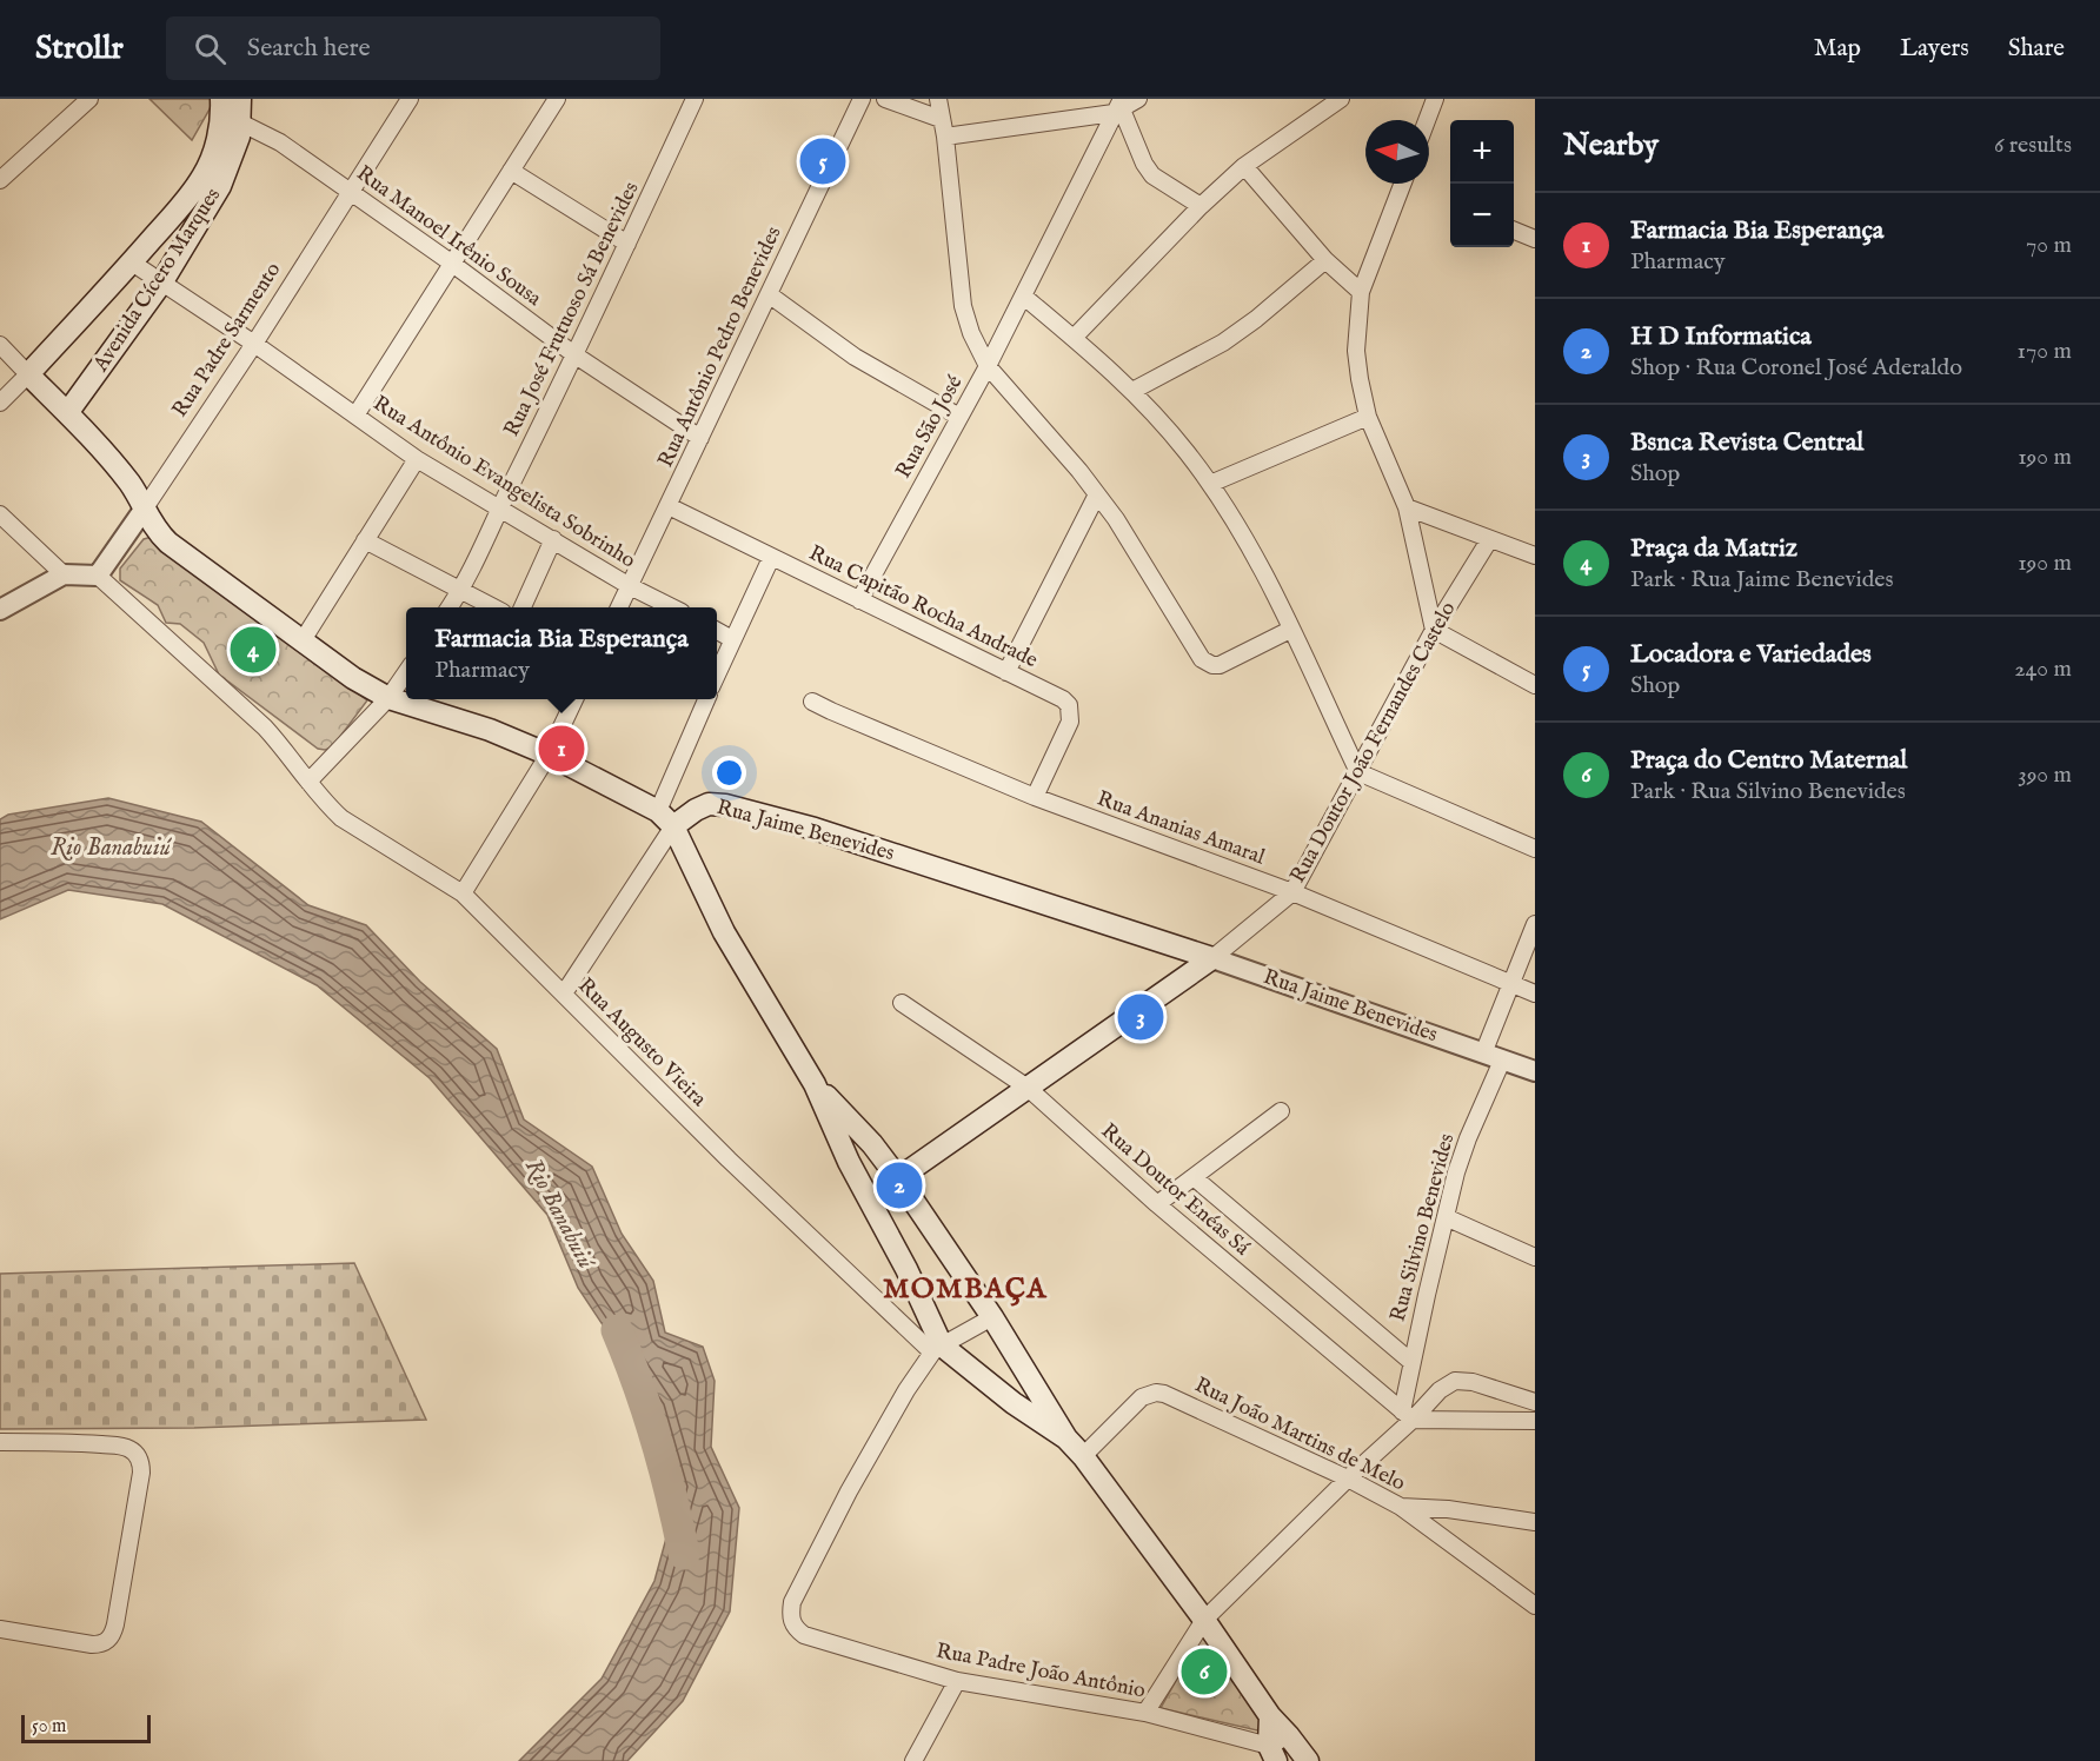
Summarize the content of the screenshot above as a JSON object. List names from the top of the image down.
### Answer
{
  "streets": {
    "main road": ["Avenida Cícero Marques", "Rua Doutor João Fernandes Castelo", "Rua Jaime Benevides"],
    "street": [
      "Rua Manoel Irênio Sousa",
      "Rua José Frutuoso Sá Benevides",
      "Rua Padre Sarmento",
      "Rua Antônio Pedro Benevides",
      "Rua São José",
      "Rua Antônio Evangelista Sobrinho",
      "Rua Capitão Rocha Andrade",
      "Rua Ananias Amaral",
      "Rua Augusto Vieira",
      "Rua Doutor Enéas Sá",
      "Rua Silvino Benevides",
      "Rua João Martins de Melo",
      "Rua Padre João Antônio"
    ]
  },
  "crossings": [
    ["Rua Manoel Irênio Sousa", "Avenida Cícero Marques"],
    ["Rua Manoel Irênio Sousa", "Rua José Frutuoso Sá Benevides"],
    ["Rua Manoel Irênio Sousa", "Rua Padre Sarmento"],
    ["Rua Manoel Irênio Sousa", "Rua Antônio Pedro Benevides"],
    ["Avenida Cícero Marques", "Rua Antônio Evangelista Sobrinho"],
    ["Rua José Frutuoso Sá Benevides", "Rua Antônio Evangelista Sobrinho"],
    ["Rua Padre Sarmento", "Rua Antônio Evangelista Sobrinho"],
    ["Rua Padre Sarmento", "Rua Augusto Vieira"],
    ["Rua Antônio Pedro Benevides", "Rua Antônio Evangelista Sobrinho"],
    ["Rua Antônio Pedro Benevides", "Rua Capitão Rocha Andrade"],
    ["Rua São José", "Rua Capitão Rocha Andrade"],
    ["Rua Capitão Rocha Andrade", "Rua Ananias Amaral"],
    ["Rua Doutor João Fernandes Castelo", "Rua Ananias Amaral"],
    ["Rua Doutor João Fernandes Castelo", "Rua Jaime Benevides"],
    ["Rua Doutor João Fernandes Castelo", "Rua Doutor Enéas Sá"],
    ["Rua Ananias Amaral", "Rua Silvino Benevides"],
    ["Rua Jaime Benevides", "Rua Silvino Benevides"],
    ["Rua Augusto Vieira", "Rua Padre João Antônio"],
    ["Rua Doutor Enéas Sá", "Rua Silvino Benevides"]
  ],
  "districts": ["MOMBAÇA"],
  "water": ["Rio Banabuiú"],
  "scale_bar": "50 m",
  "north": "left",
  "page": {
    "header": "Strollr",
    "search": "Search here",
    "nav": ["Map", "Layers", "Share"],
    "heading": ["Nearby", "6 results"],
    "map_buttons": ["+", "−"],
    "pins": [
      "5",
      "4",
      "1",
      "3",
      "2",
      "6"
    ],
    "list": [
      {
        "mark": "1",
        "name": "Farmacia Bia Esperança",
        "note": "Pharmacy",
        "value": "70 m"
      },
      {
        "mark": "2",
        "name": "H D Informatica",
        "note": "Shop · Rua Coronel José Aderaldo",
        "value": "170 m"
      },
      {
        "mark": "3",
        "name": "Bsnca Revista Central",
        "note": "Shop",
        "value": "190 m"
      },
      {
        "mark": "4",
        "name": "Praça da Matriz",
        "note": "Park · Rua Jaime Benevides",
        "value": "190 m"
      },
      {
        "mark": "5",
        "name": "Locadora e Variedades",
        "note": "Shop",
        "value": "240 m"
      },
      {
        "mark": "6",
        "name": "Praça do Centro Maternal",
        "note": "Park · Rua Silvino Benevides",
        "value": "390 m"
      }
    ],
    "popup": ["Farmacia Bia Esperança", "Pharmacy"],
    "scale": "50 m"
  }
}
